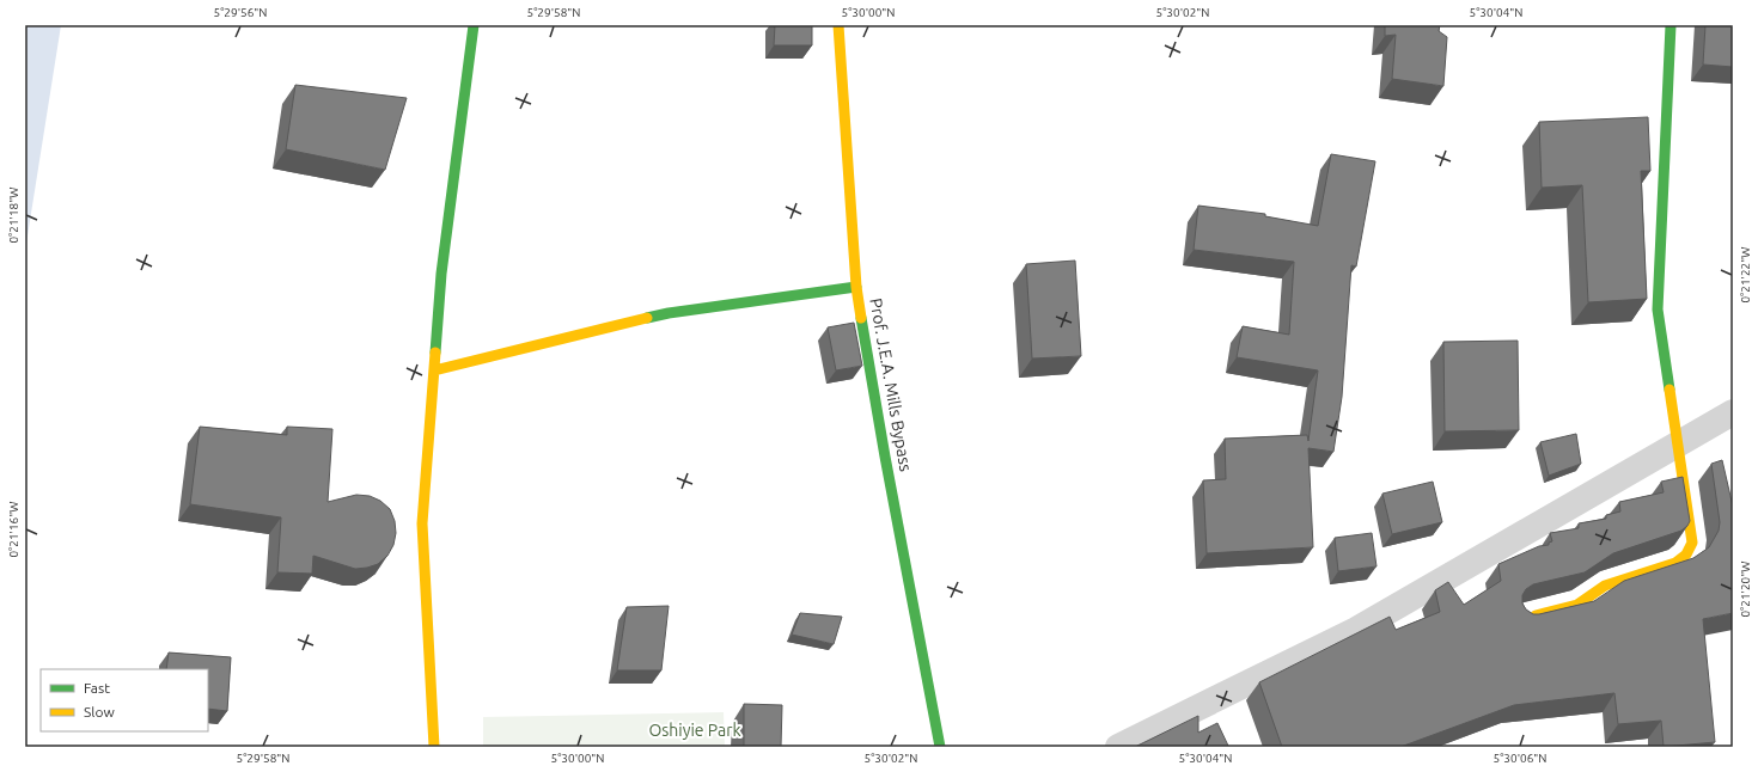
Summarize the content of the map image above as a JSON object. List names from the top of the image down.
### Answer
{
  "streets": {
    "street": ["Prof. J.E.A. Mills Bypass"]
  },
  "parks": ["Oshiyie Park"],
  "legend": ["Fast", "Slow"],
  "coordinates": [
    "5°29'56\"N",
    "5°29'58\"N",
    "5°30'00\"N",
    "5°30'02\"N",
    "5°30'04\"N",
    "0°21'18\"W",
    "0°21'22\"W",
    "0°21'16\"W",
    "0°21'20\"W",
    "5°30'06\"N"
  ]
}
